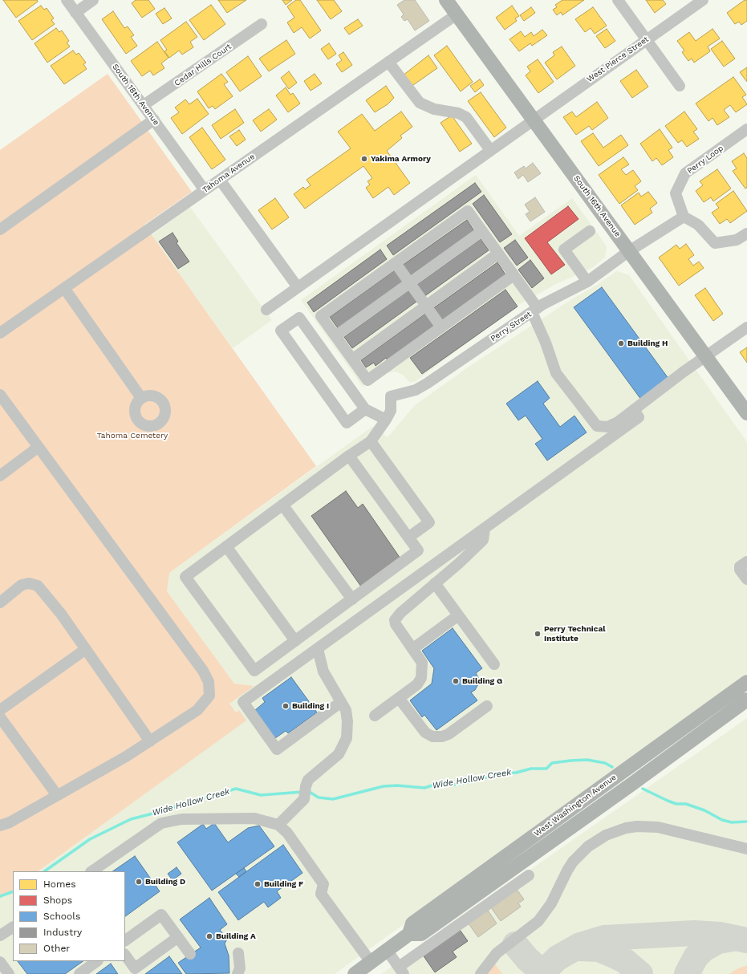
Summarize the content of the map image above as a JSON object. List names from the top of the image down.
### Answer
{
  "streets": {
    "main road": ["South 16th Avenue", "West Washington Avenue"],
    "street": [
      "West Pierce Street",
      "Cedar Hills Court",
      "South 18th Avenue",
      "Perry Loop",
      "Tahoma Avenue",
      "Perry Street"
    ]
  },
  "crossings": [
    ["West Pierce Street", "South 16th Avenue"],
    ["Cedar Hills Court", "South 18th Avenue"],
    ["South 18th Avenue", "Tahoma Avenue"],
    ["Tahoma Avenue", "South 16th Avenue"],
    ["South 16th Avenue", "Perry Street"]
  ],
  "water": ["Wide Hollow Creek"],
  "parks": ["Tahoma Cemetery"],
  "places": [
    "Yakima Armory",
    "Building H",
    "Perry Technical Institute",
    "Building G",
    "Building I",
    "Building D",
    "Building F",
    "Building A"
  ],
  "legend": [
    "Homes",
    "Shops",
    "Schools",
    "Industry",
    "Other"
  ]
}
